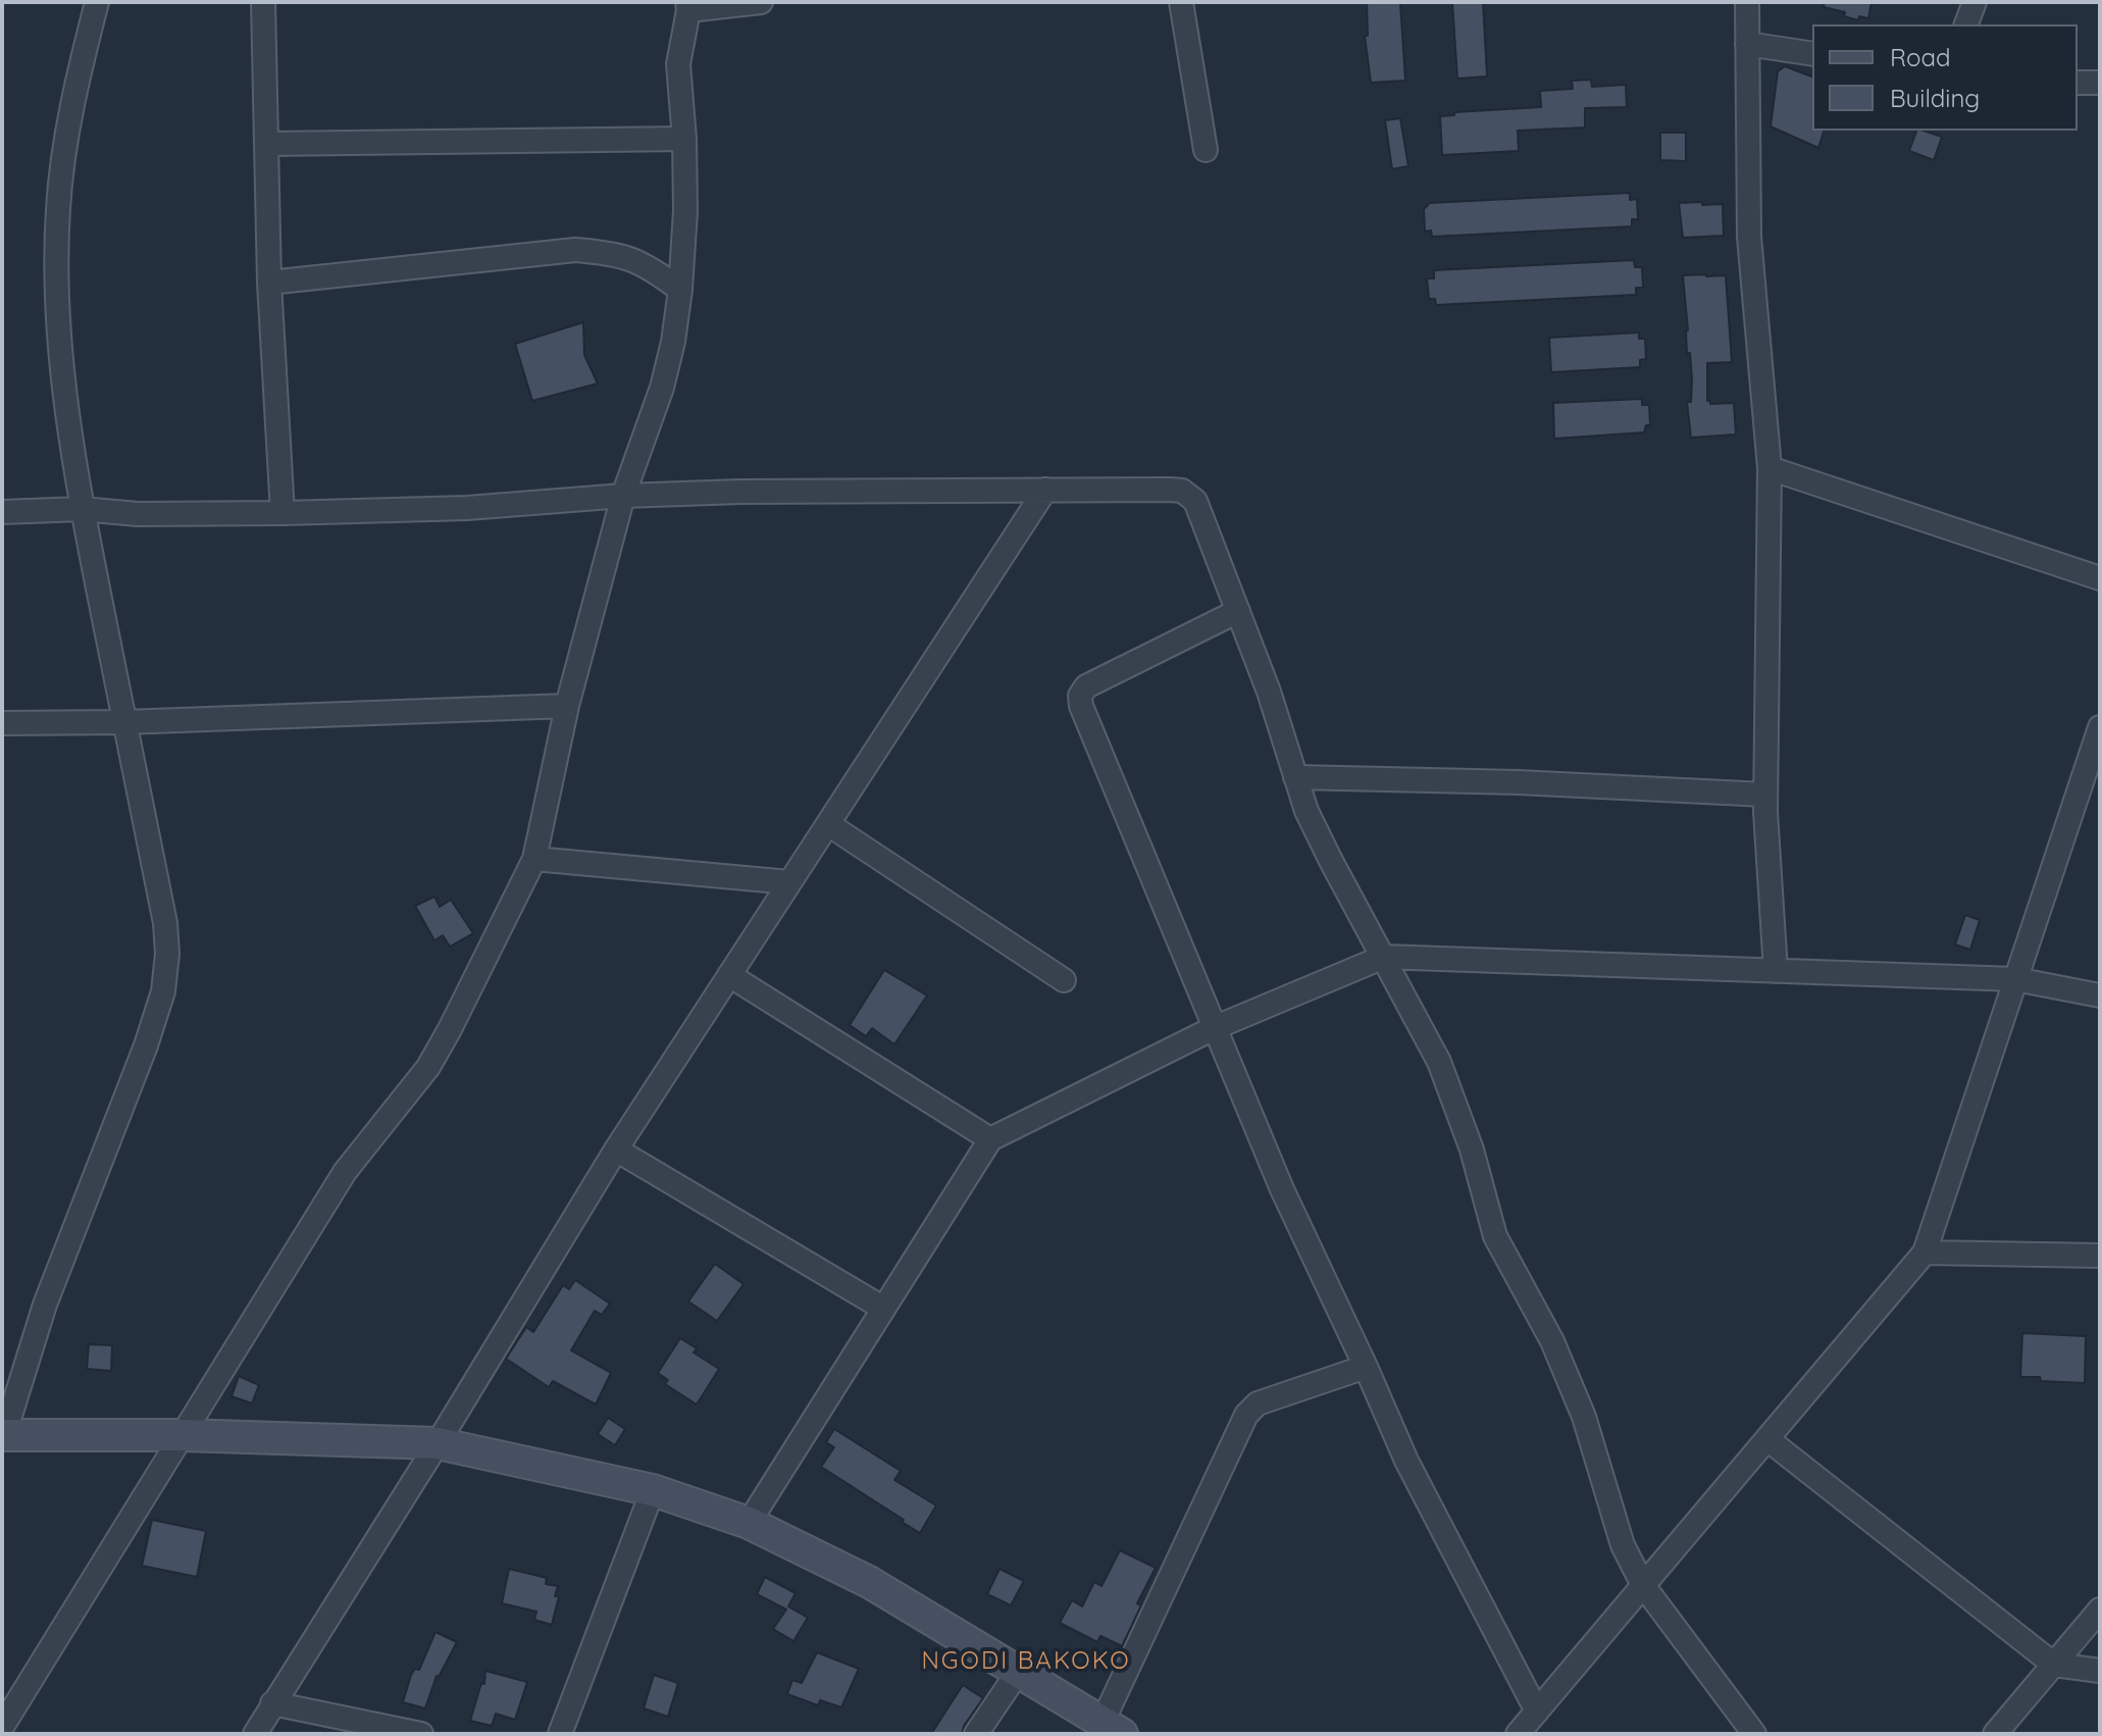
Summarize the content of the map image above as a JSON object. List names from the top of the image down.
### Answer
{
  "districts": ["NGODI BAKOKO"],
  "legend": ["Road", "Building"]
}
